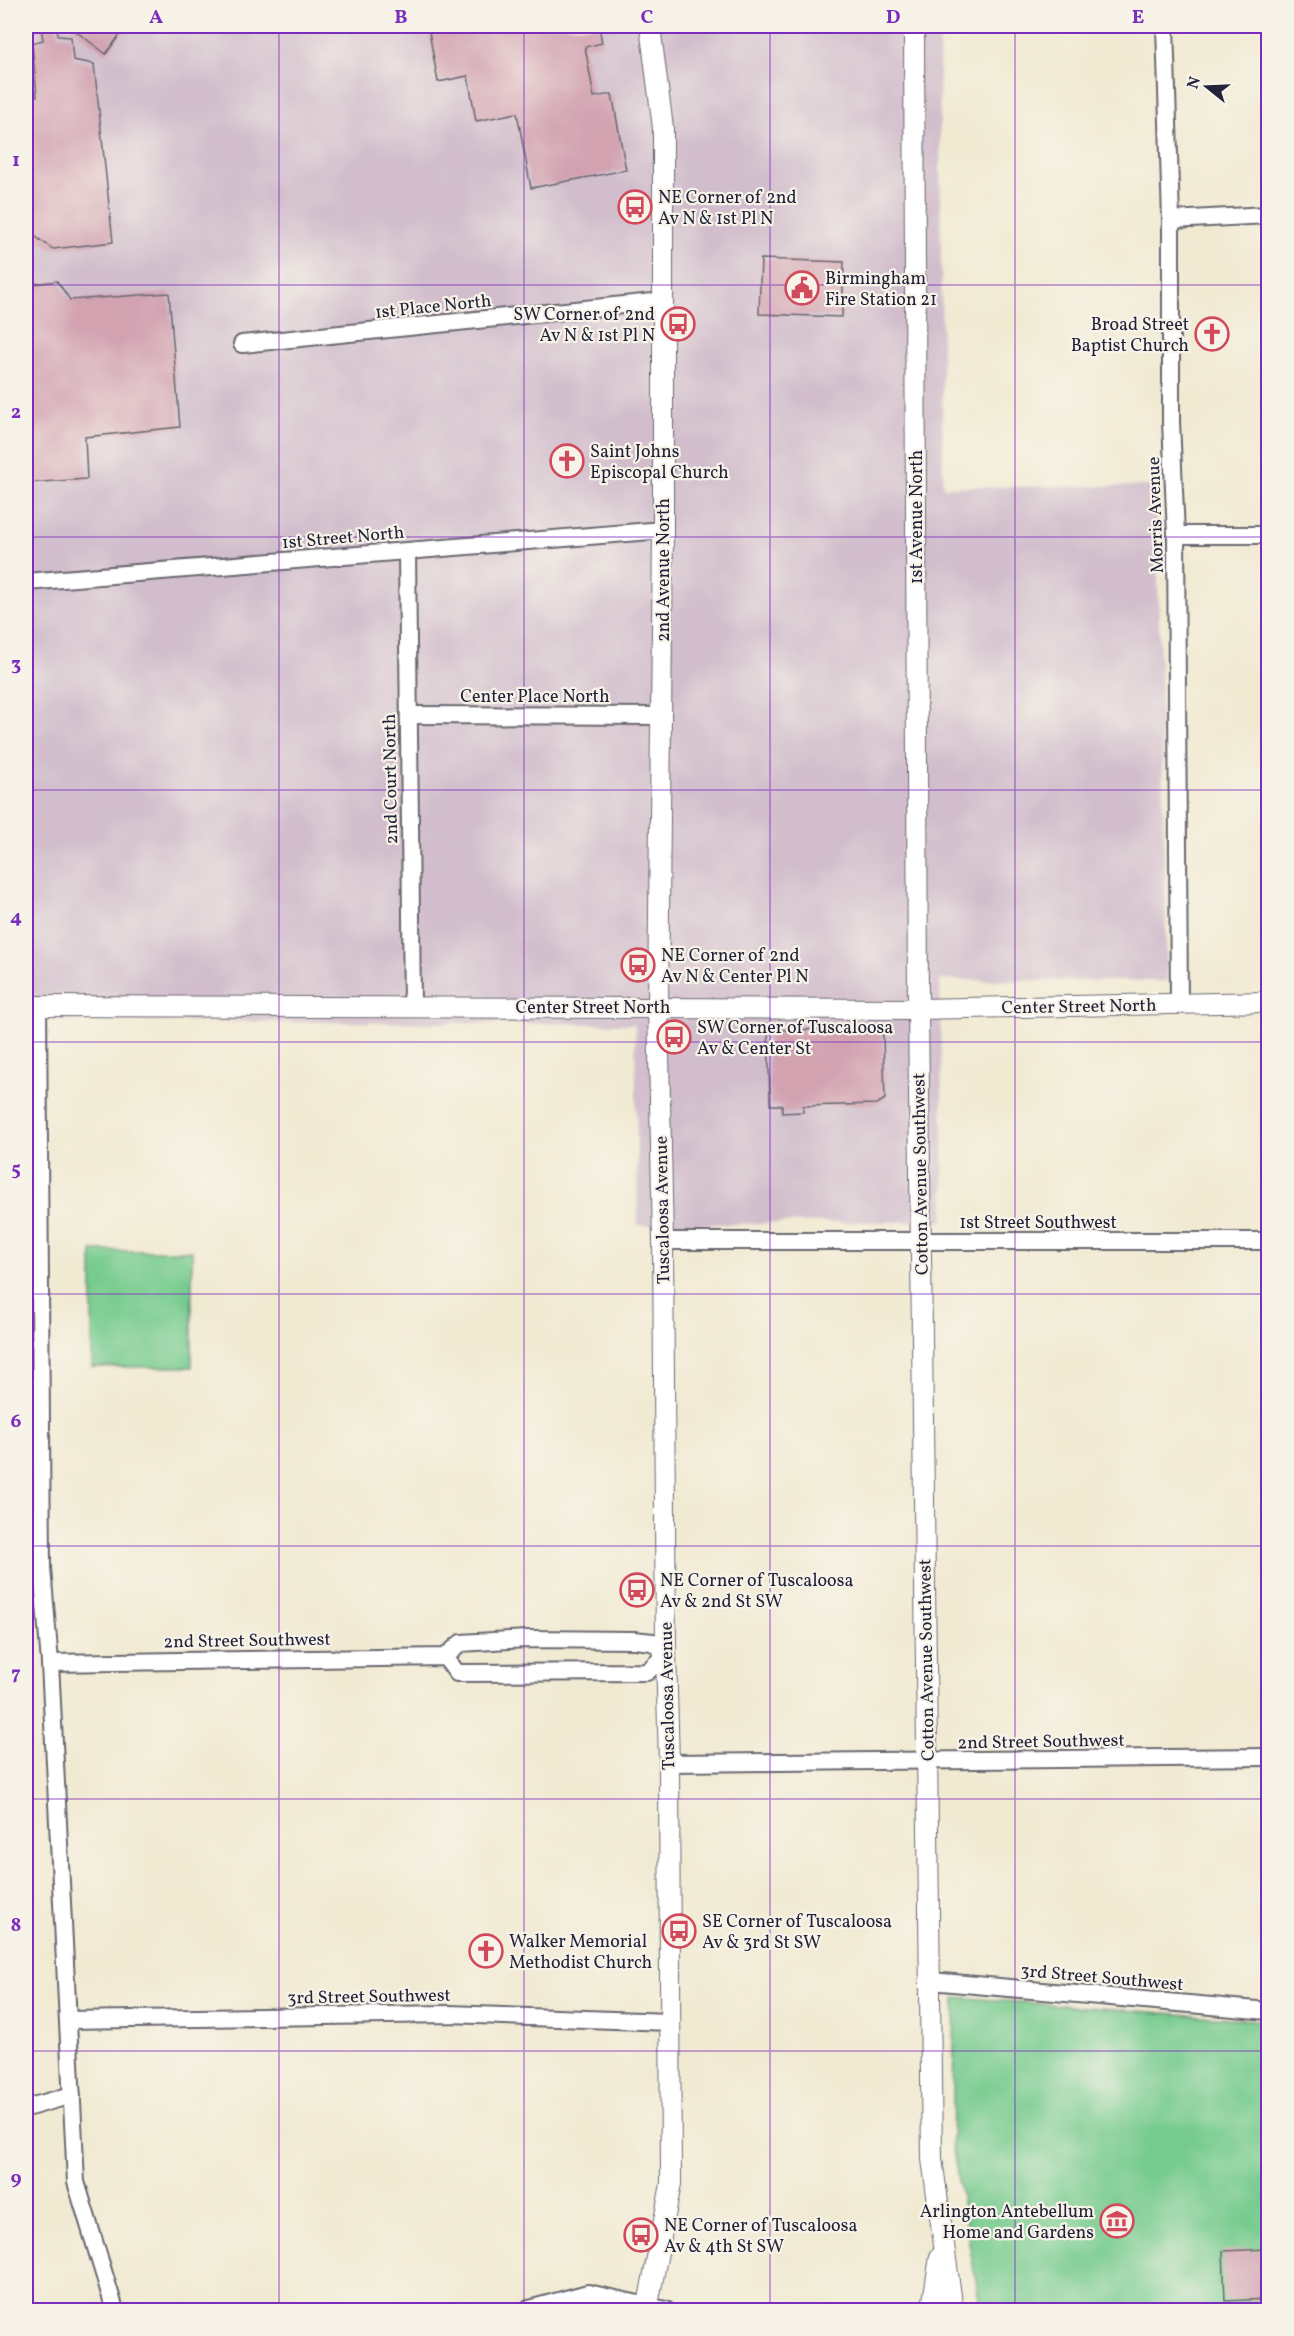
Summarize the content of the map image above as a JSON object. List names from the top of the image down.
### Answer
{
  "streets": {
    "street": [
      "1st Place North",
      "Morris Avenue",
      "1st Avenue North",
      "1st Street North",
      "2nd Avenue North",
      "Center Place North",
      "2nd Court North",
      "Center Street North",
      "Cotton Avenue Southwest",
      "Tuscaloosa Avenue",
      "1st Street Southwest",
      "2nd Street Southwest",
      "3rd Street Southwest"
    ]
  },
  "crossings": [
    ["1st Place North", "2nd Avenue North"],
    ["Morris Avenue", "Center Street North"],
    ["1st Avenue North", "Center Street North"],
    ["1st Avenue North", "Cotton Avenue Southwest"],
    ["1st Street North", "2nd Avenue North"],
    ["1st Street North", "2nd Court North"],
    ["2nd Avenue North", "Center Place North"],
    ["2nd Avenue North", "Center Street North"],
    ["2nd Avenue North", "Tuscaloosa Avenue"],
    ["Center Place North", "2nd Court North"],
    ["2nd Court North", "Center Street North"],
    ["Center Street North", "Cotton Avenue Southwest"],
    ["Center Street North", "Tuscaloosa Avenue"],
    ["Cotton Avenue Southwest", "1st Street Southwest"],
    ["Cotton Avenue Southwest", "2nd Street Southwest"],
    ["Cotton Avenue Southwest", "3rd Street Southwest"],
    ["Tuscaloosa Avenue", "1st Street Southwest"],
    ["Tuscaloosa Avenue", "2nd Street Southwest"],
    ["Tuscaloosa Avenue", "3rd Street Southwest"]
  ],
  "places": {
    "bus stop": [
      "NE Corner of 2nd Av N & 1st Pl N",
      "SW Corner of 2nd Av N & 1st Pl N",
      "NE Corner of 2nd Av N & Center Pl N",
      "SW Corner of Tuscaloosa Av & Center St",
      "NE Corner of Tuscaloosa Av & 2nd St SW",
      "SE Corner of Tuscaloosa Av & 3rd St SW",
      "NE Corner of Tuscaloosa Av & 4th St SW"
    ],
    "public building": ["Birmingham Fire Station 21"],
    "church": ["Broad Street Baptist Church", "Saint Johns Episcopal Church", "Walker Memorial Methodist Church"],
    "museum": ["Arlington Antebellum Home and Gardens"]
  },
  "north": "left",
  "grid": {
    "columns": [
      "A",
      "B",
      "C",
      "D",
      "E"
    ],
    "rows": [
      "1",
      "2",
      "3",
      "4",
      "5",
      "6",
      "7",
      "8",
      "9"
    ]
  }
}
